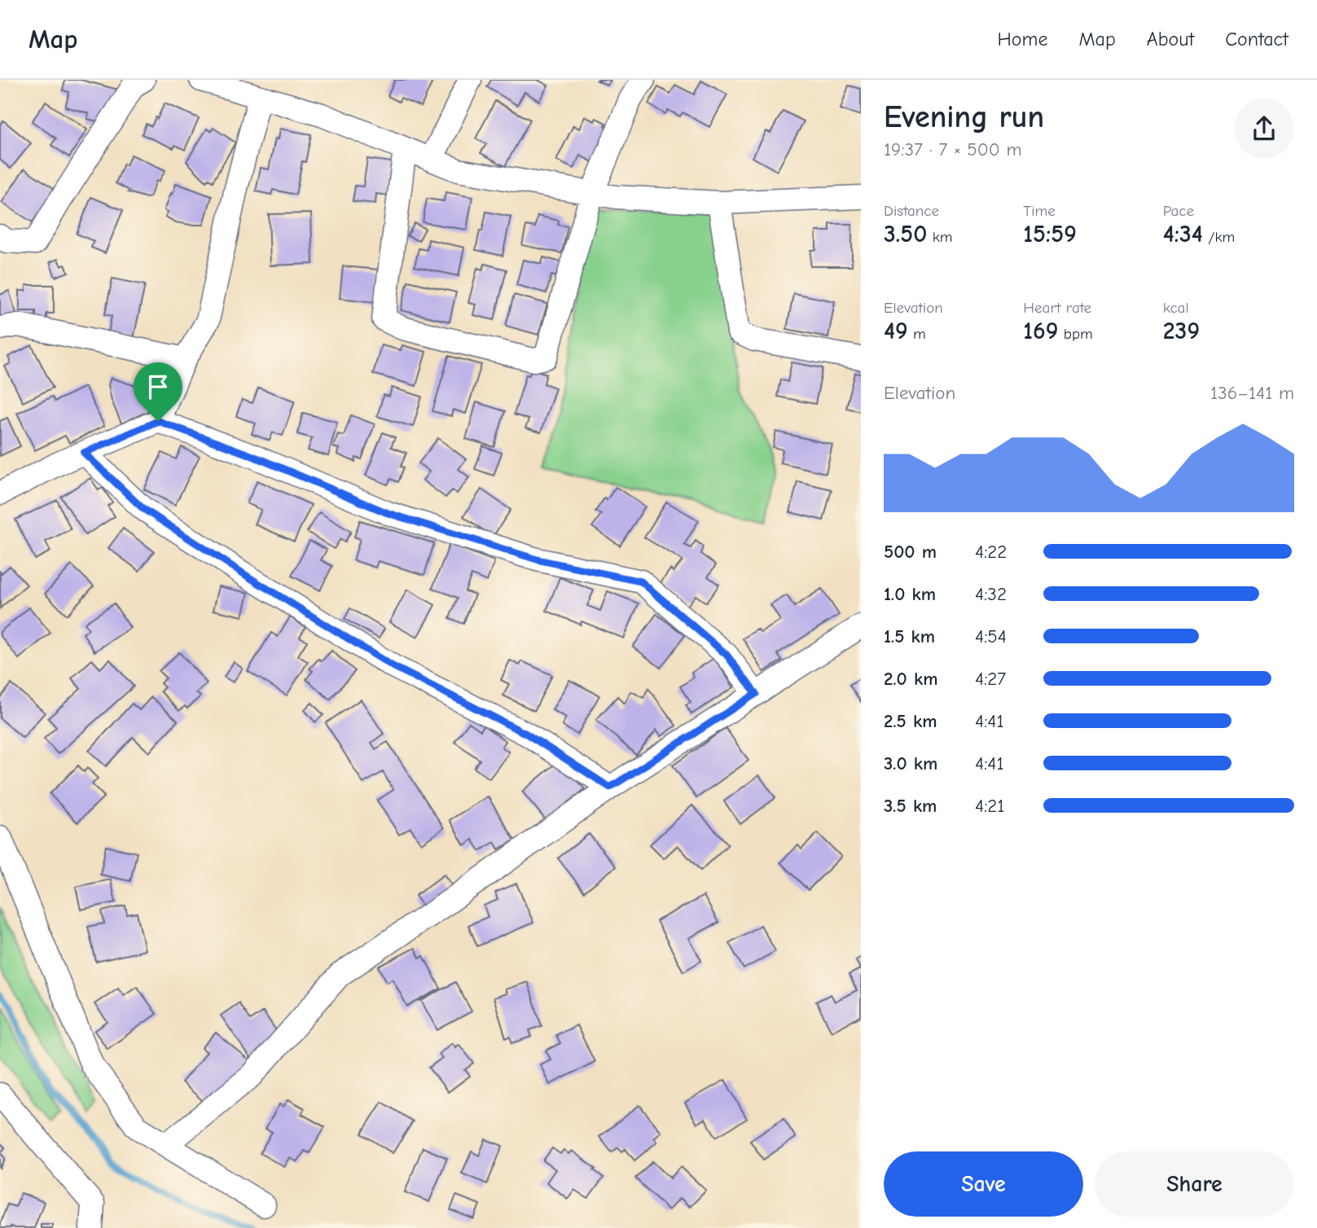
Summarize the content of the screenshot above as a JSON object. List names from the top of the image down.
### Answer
{
  "page": {
    "header": "Map",
    "nav": [
      "Home",
      "Map",
      "About",
      "Contact"
    ],
    "heading": ["Evening run", "19:37 · 7 × 500 m"],
    "stats": [
      ["Distance", "3.50 km"],
      ["Time", "15:59"],
      ["Pace", "4:34 /km"],
      ["Elevation", "49 m"],
      ["Heart rate", "169 bpm"],
      ["kcal", "239"]
    ],
    "chart": ["Elevation", "136–141 m"],
    "list": [
      {
        "name": "500 m",
        "note": "4:22"
      },
      {
        "name": "1.0 km",
        "note": "4:32"
      },
      {
        "name": "1.5 km",
        "note": "4:54"
      },
      {
        "name": "2.0 km",
        "note": "4:27"
      },
      {
        "name": "2.5 km",
        "note": "4:41"
      },
      {
        "name": "3.0 km",
        "note": "4:41"
      },
      {
        "name": "3.5 km",
        "note": "4:21"
      }
    ],
    "buttons": ["Save", "Share"]
  }
}
